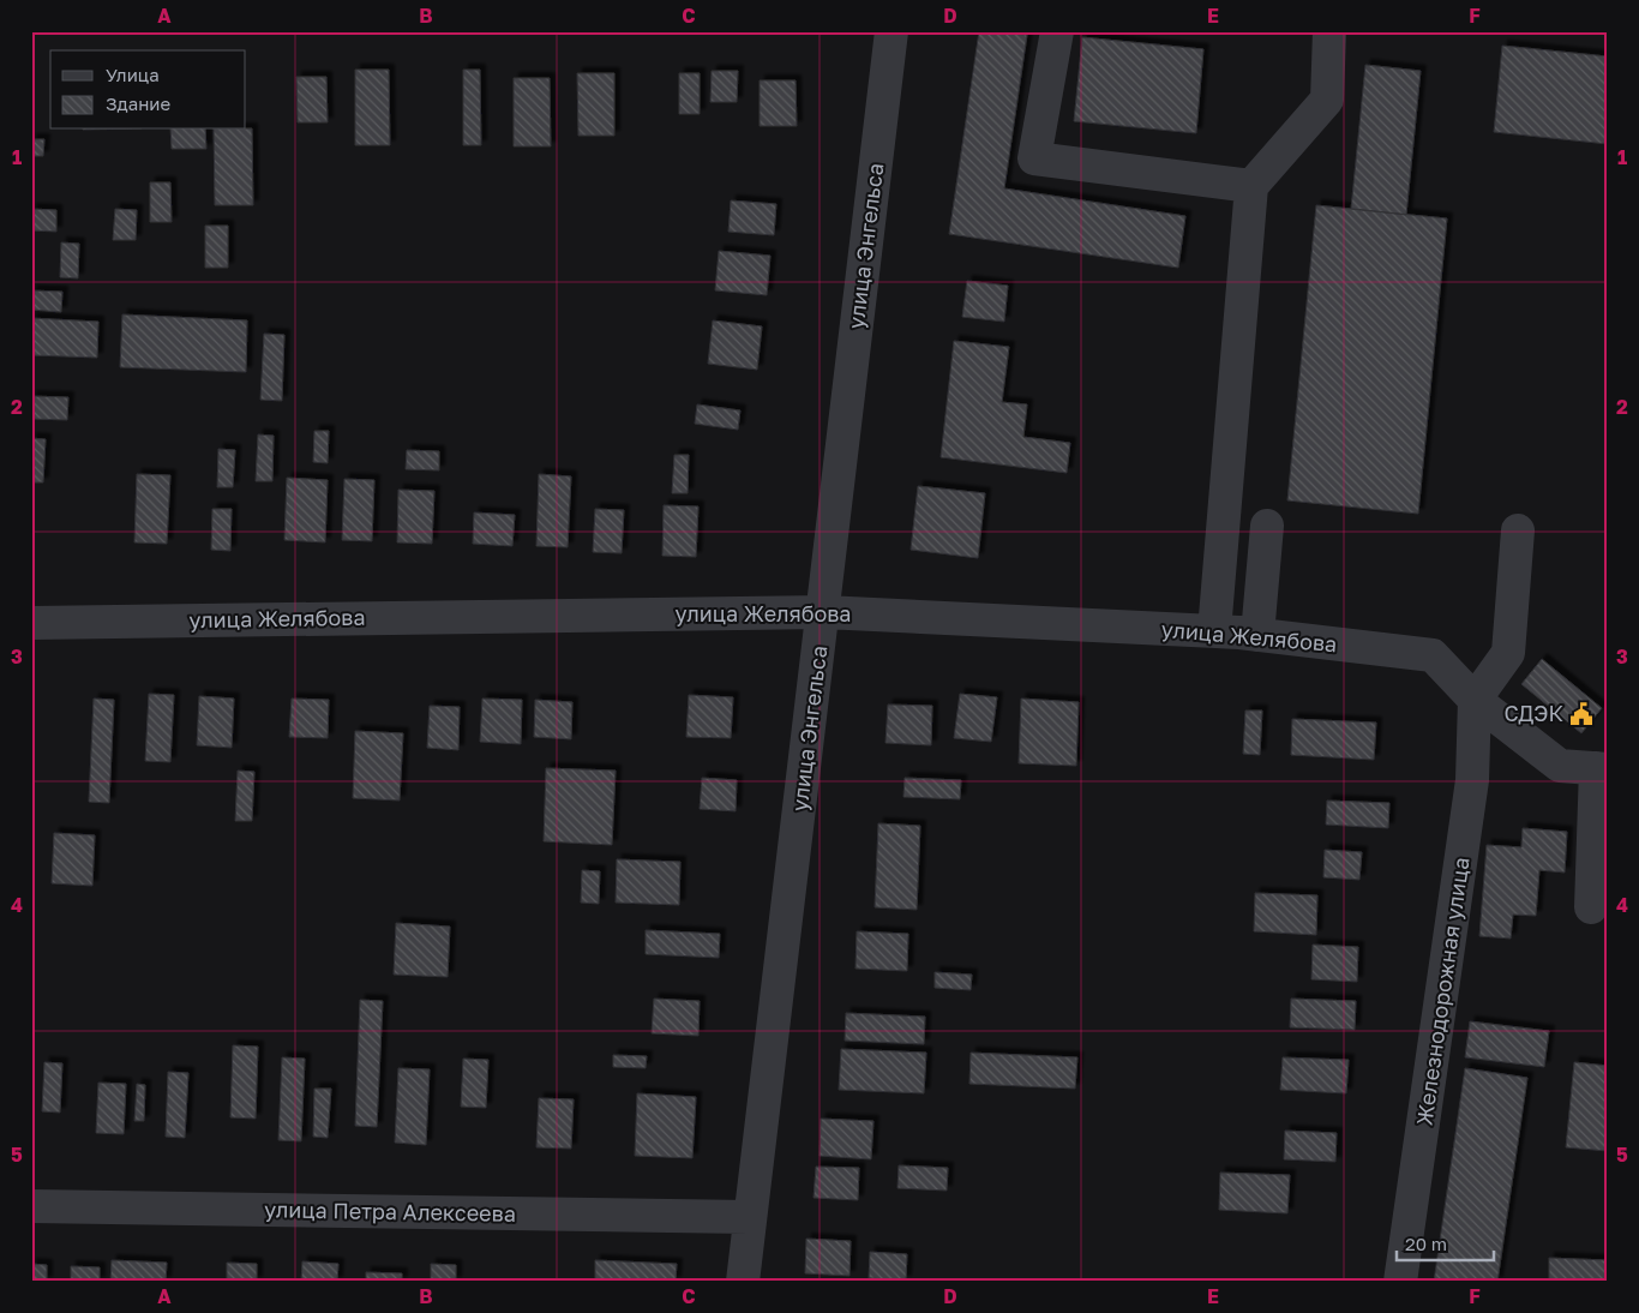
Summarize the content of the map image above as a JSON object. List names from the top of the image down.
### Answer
{
  "streets": {
    "street": [
      "улица Энгельса",
      "улица Желябова",
      "Железнодорожная улица",
      "улица Петра Алексеева"
    ]
  },
  "crossings": [
    ["улица Энгельса", "улица Желябова"],
    ["улица Энгельса", "улица Петра Алексеева"],
    ["улица Желябова", "Железнодорожная улица"]
  ],
  "places": {
    "public building": ["СДЭК"]
  },
  "legend": ["Улица", "Здание"],
  "scale_bar": "20 m",
  "grid": {
    "columns": [
      "A",
      "B",
      "C",
      "D",
      "E",
      "F"
    ],
    "rows": [
      "1",
      "2",
      "3",
      "4",
      "5"
    ]
  }
}
